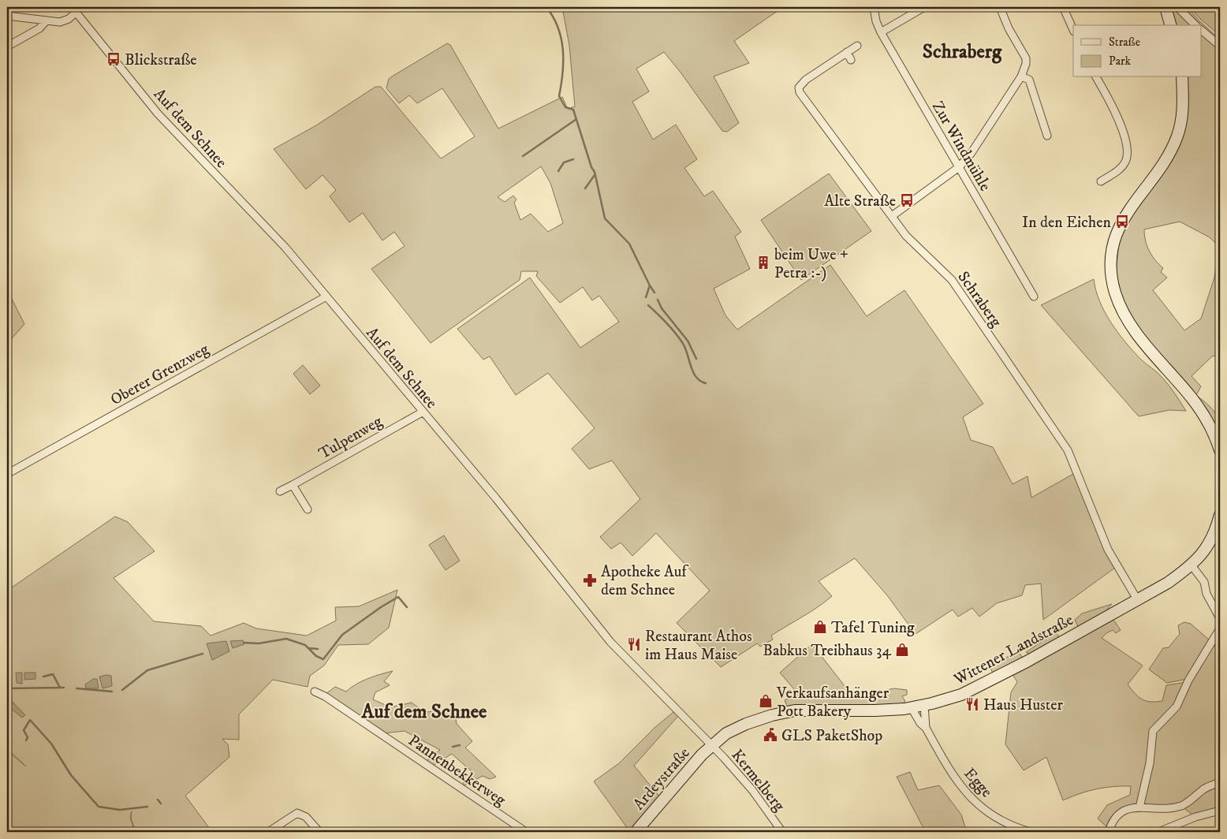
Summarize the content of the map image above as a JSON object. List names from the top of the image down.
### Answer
{
  "streets": {
    "main road": ["Wittener Landstraße", "Ardeystraße"],
    "street": [
      "Auf dem Schnee",
      "Zur Windmühle",
      "Schraberg",
      "Oberer Grenzweg",
      "Tulpenweg",
      "Pannenbekkerweg",
      "Kermelberg",
      "Egge"
    ]
  },
  "crossings": [
    ["Auf dem Schnee", "Oberer Grenzweg"],
    ["Auf dem Schnee", "Tulpenweg"],
    ["Auf dem Schnee", "Wittener Landstraße"],
    ["Auf dem Schnee", "Ardeystraße"],
    ["Auf dem Schnee", "Kermelberg"],
    ["Schraberg", "Wittener Landstraße"],
    ["Wittener Landstraße", "Ardeystraße"],
    ["Wittener Landstraße", "Kermelberg"],
    ["Wittener Landstraße", "Egge"],
    ["Ardeystraße", "Kermelberg"]
  ],
  "districts": ["Schraberg", "Auf dem Schnee"],
  "places": {
    "bus stop": ["Blickstraße", "Alte Straße", "In den Eichen"],
    "building": ["beim Uwe + Petra :-)"],
    "pharmacy": ["Apotheke Auf dem Schnee"],
    "shop": ["Tafel Tuning", "Babkus Treibhaus 34", "Verkaufsanhänger Pott Bakery"],
    "restaurant": ["Restaurant Athos im Haus Maise", "Haus Huster"],
    "public building": ["GLS PaketShop"]
  },
  "legend": ["Straße", "Park"]
}
